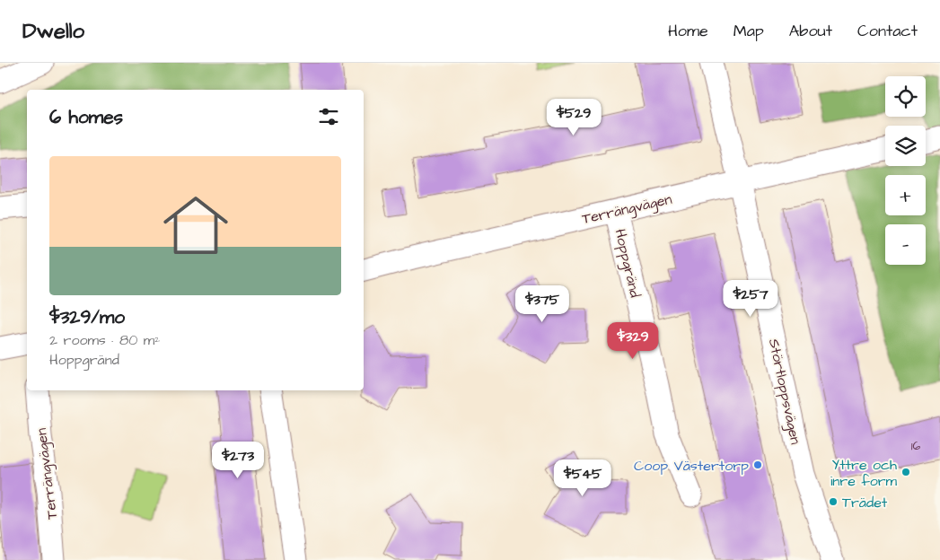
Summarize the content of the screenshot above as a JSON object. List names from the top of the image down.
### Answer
{
  "streets": {
    "street": ["Terrängvägen", "Hoppgränd", "Störtloppsvägen"]
  },
  "crossings": [
    ["Terrängvägen", "Hoppgränd"],
    ["Terrängvägen", "Störtloppsvägen"]
  ],
  "places": ["Coop Västertorp", "Yttre och inre form", "Trädet"],
  "house_numbers": ["16"],
  "page": {
    "header": "Dwello",
    "nav": [
      "Home",
      "Map",
      "About",
      "Contact"
    ],
    "map_buttons": ["+", "−"],
    "heading": "6 homes",
    "price": [
      "$529",
      "$257",
      "$375",
      "$329",
      "$273",
      "$545"
    ],
    "list": [
      {
        "name": "$329/mo",
        "note": "2 rooms · 80 m² · Hoppgränd"
      }
    ]
  }
}
